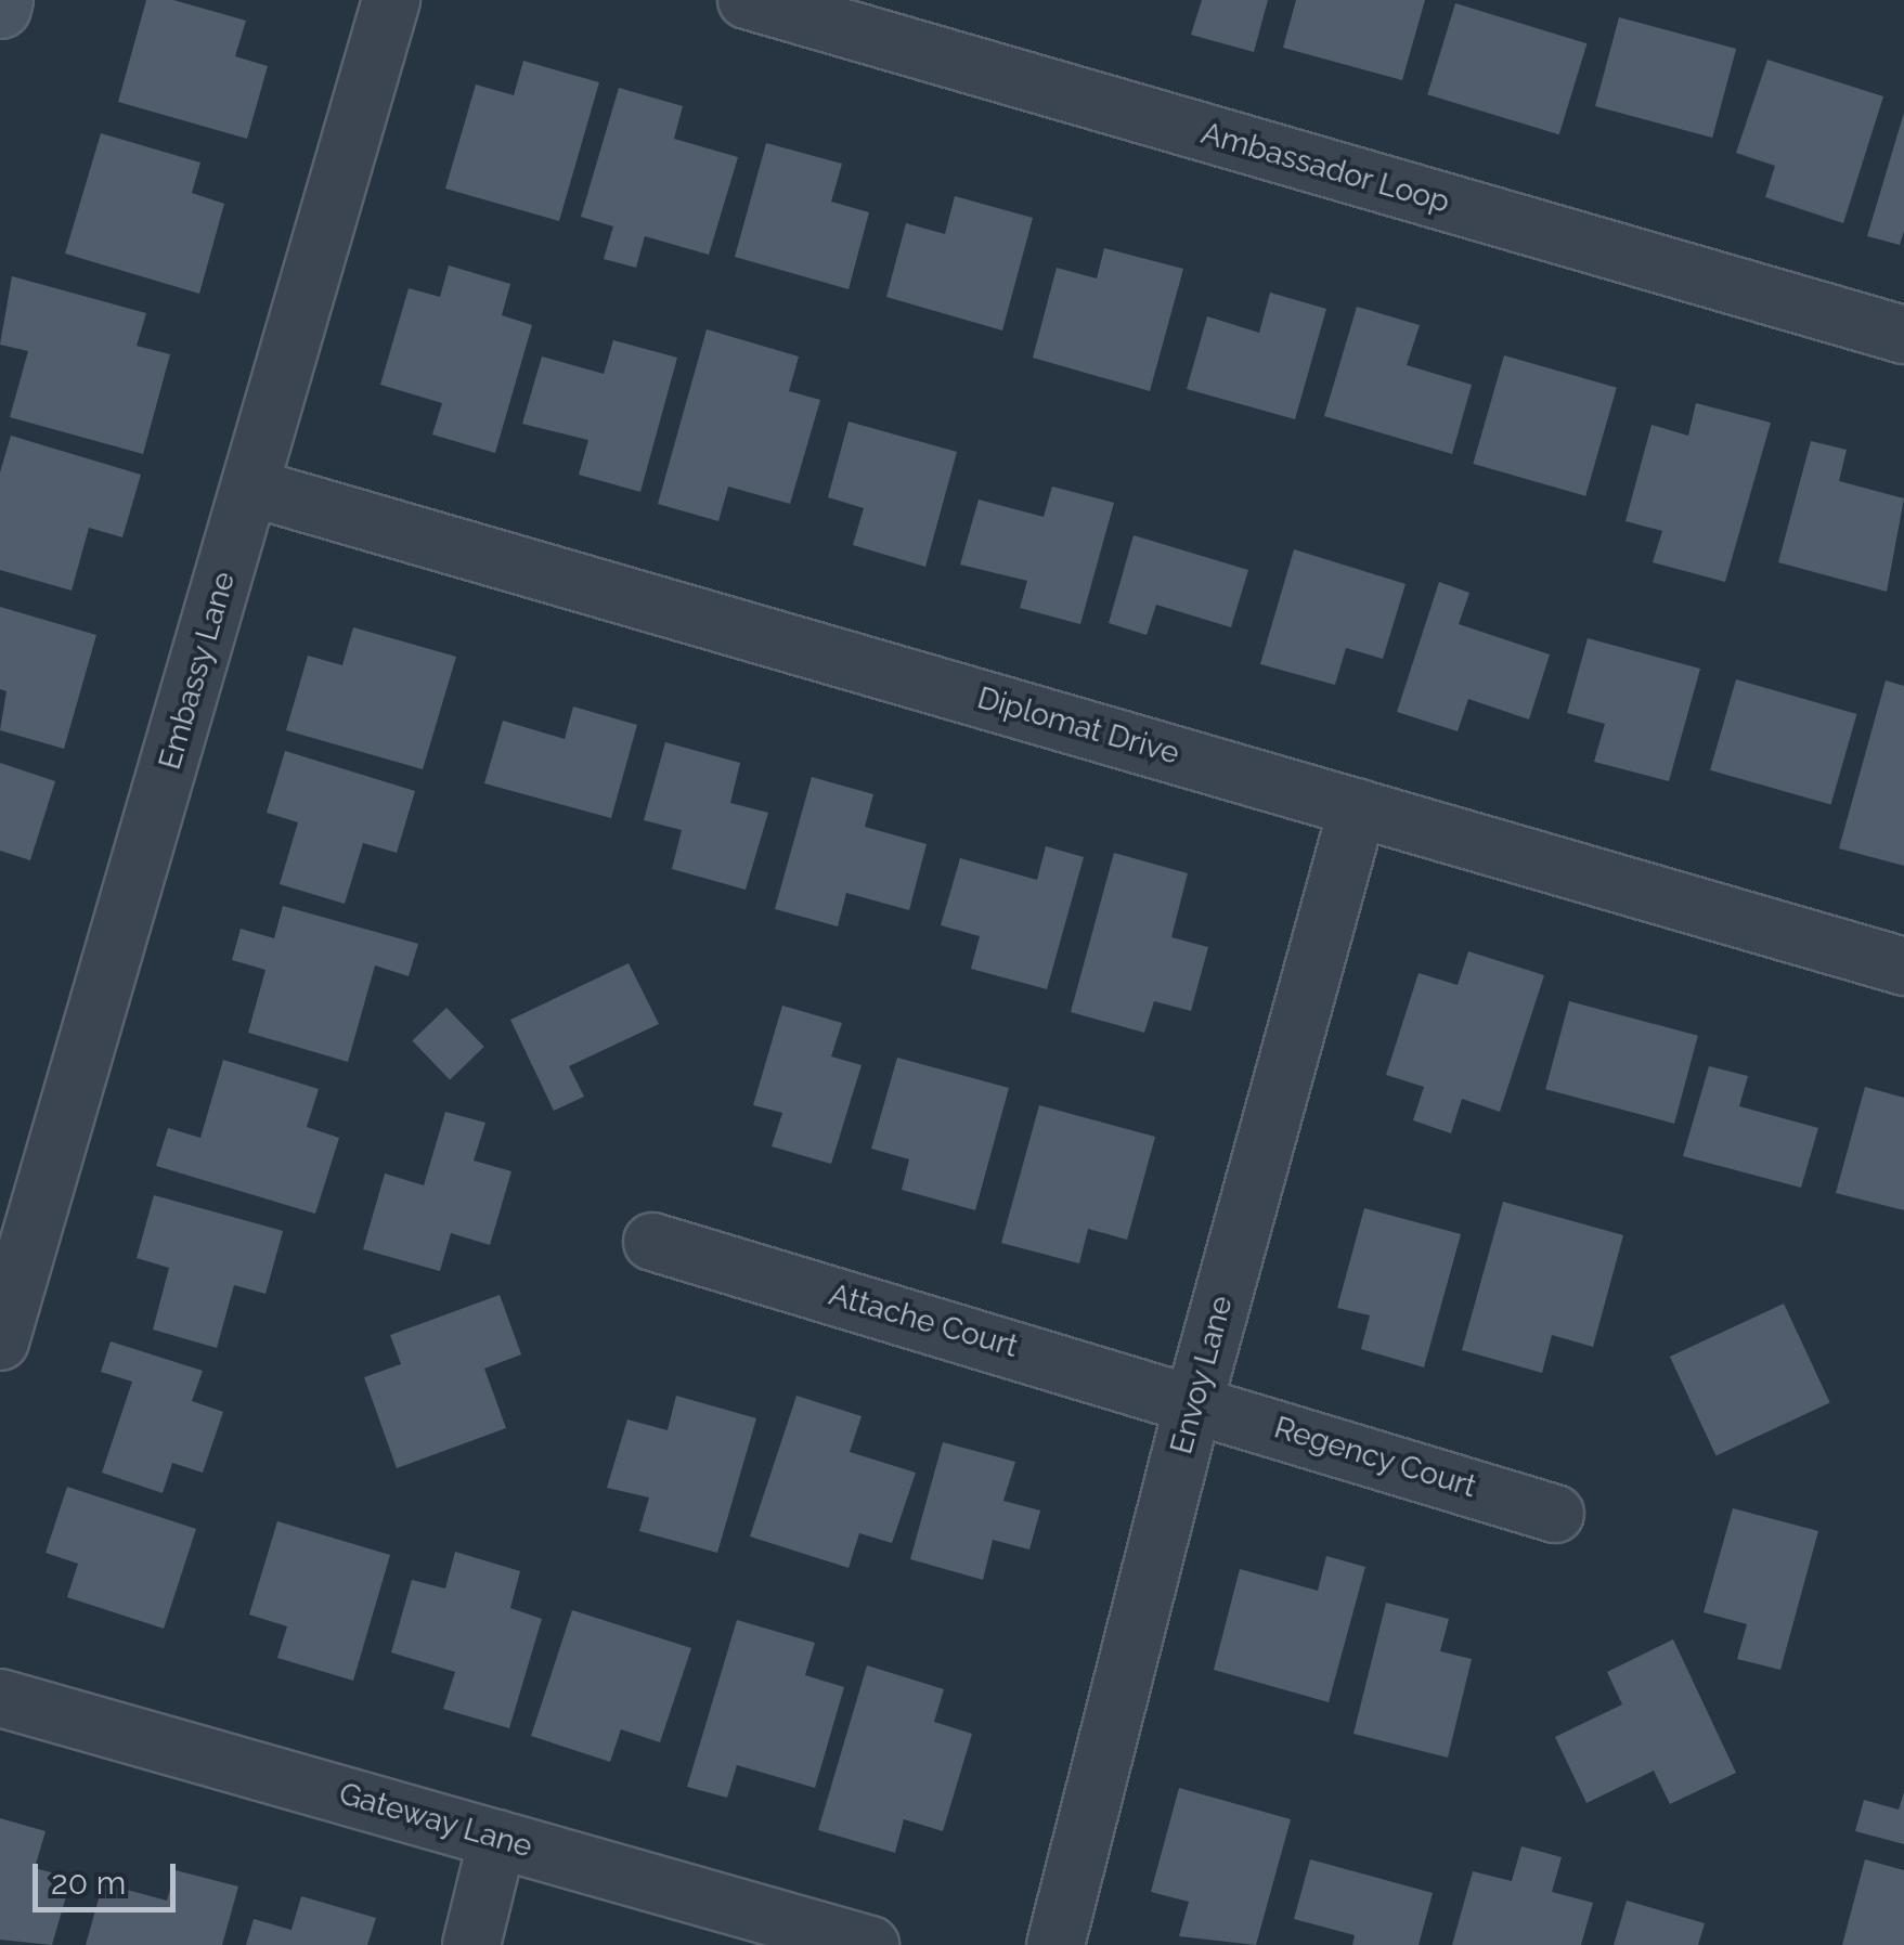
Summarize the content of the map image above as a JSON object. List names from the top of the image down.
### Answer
{
  "streets": {
    "street": [
      "Ambassador Loop",
      "Embassy Lane",
      "Diplomat Drive",
      "Attache Court",
      "Envoy Lane",
      "Regency Court",
      "Gateway Lane"
    ]
  },
  "crossings": [
    ["Embassy Lane", "Diplomat Drive"],
    ["Diplomat Drive", "Envoy Lane"],
    ["Attache Court", "Envoy Lane"],
    ["Attache Court", "Regency Court"],
    ["Envoy Lane", "Regency Court"]
  ],
  "scale_bar": "20 m"
}
